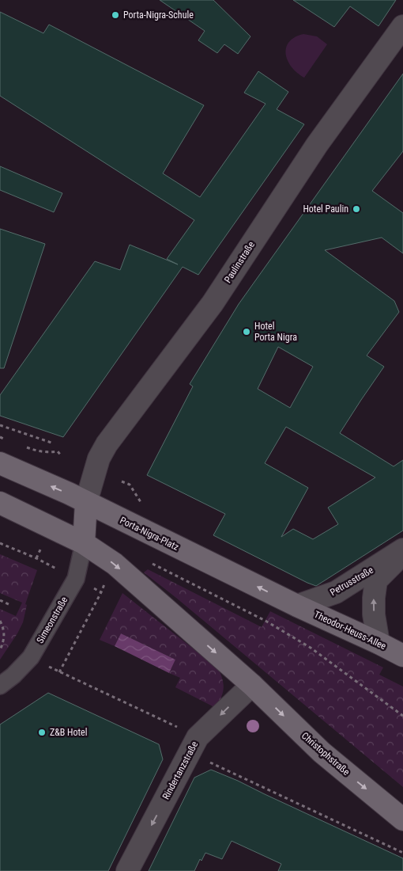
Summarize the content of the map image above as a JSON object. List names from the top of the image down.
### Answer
{
  "streets": {
    "main road": ["Porta-Nigra-Platz", "Theodor-Heuss-Allee", "Christophstraße"],
    "street": [
      "Paulinstraße",
      "Petrusstraße",
      "Simeonstraße",
      "Rindertanzstraße"
    ]
  },
  "crossings": [
    ["Paulinstraße", "Porta-Nigra-Platz"],
    ["Porta-Nigra-Platz", "Petrusstraße"],
    ["Porta-Nigra-Platz", "Theodor-Heuss-Allee"],
    ["Petrusstraße", "Theodor-Heuss-Allee"],
    ["Christophstraße", "Rindertanzstraße"]
  ],
  "one_way": ["Petrusstraße", "Christophstraße", "Rindertanzstraße"],
  "places": [
    "Porta-Nigra-Schule",
    "Hotel Paulin",
    "Hotel Porta Nigra",
    "Z&B Hotel"
  ]
}
